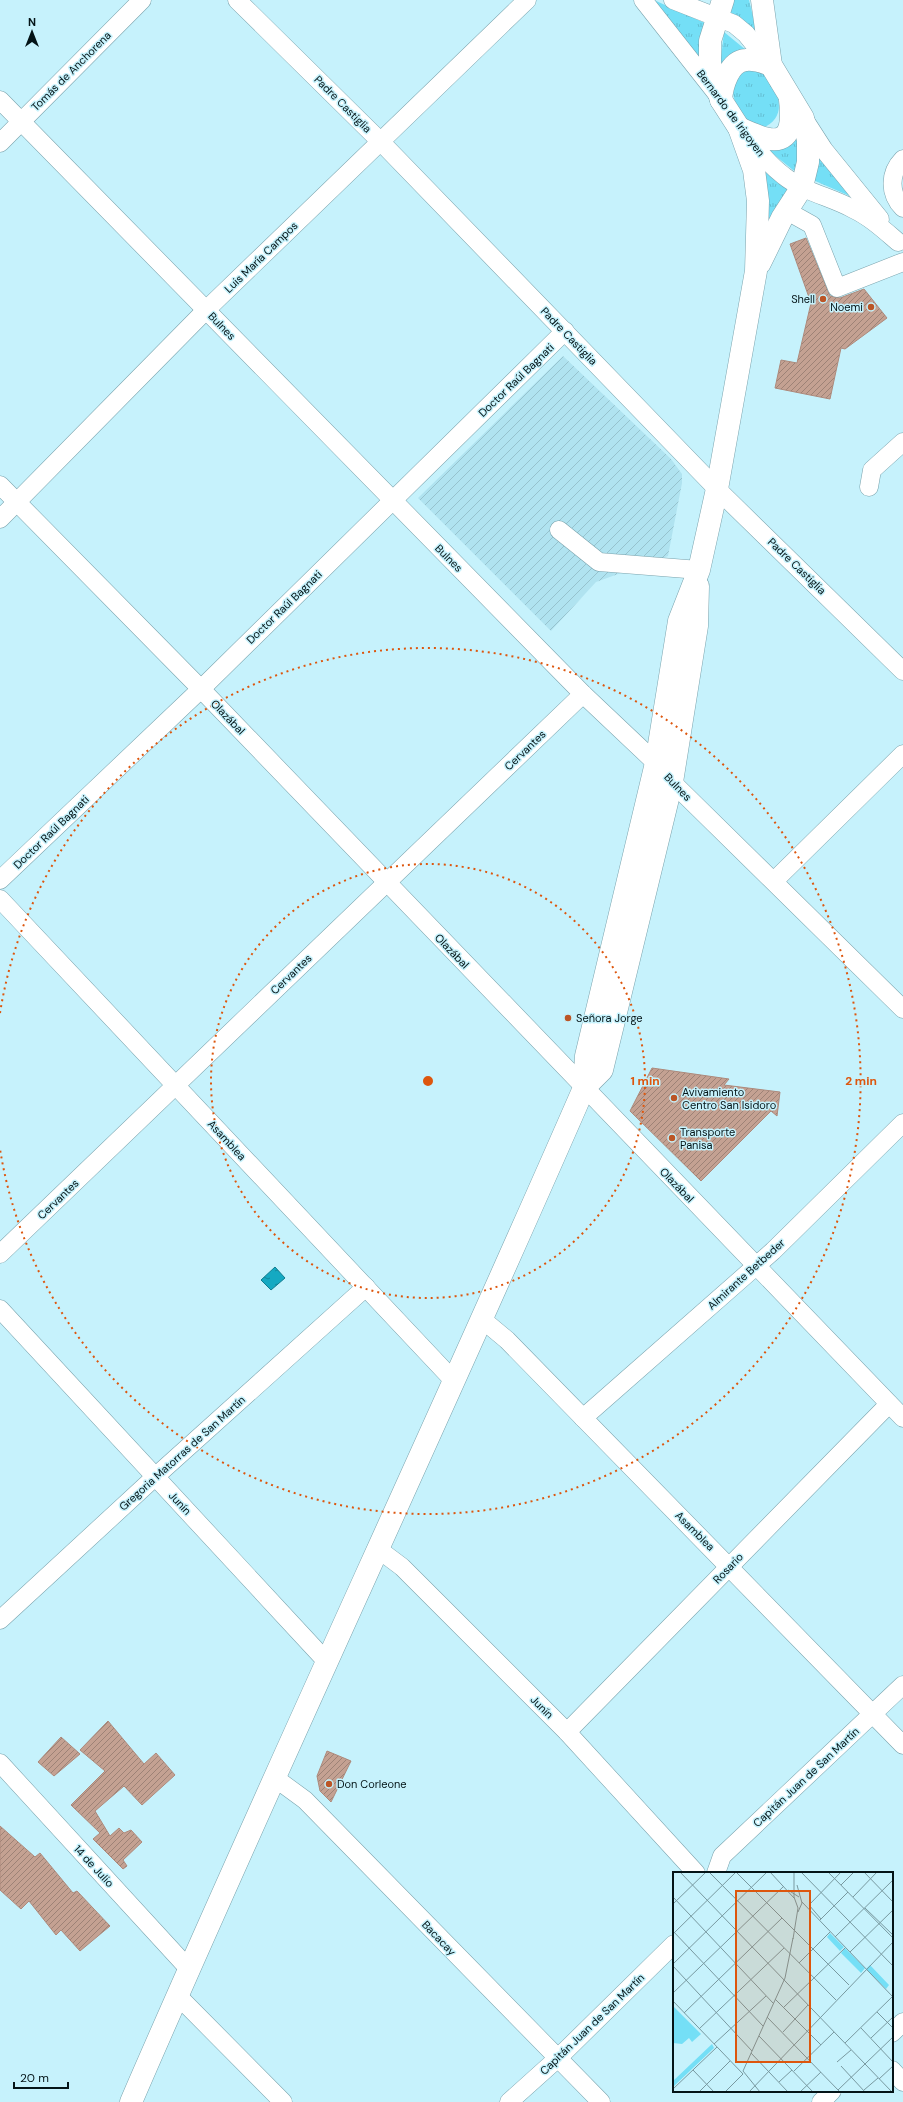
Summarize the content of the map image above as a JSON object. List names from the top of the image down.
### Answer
{
  "streets": {
    "main road": ["Bernardo de Irigoyen"],
    "street": [
      "Tomás de Anchorena",
      "Padre Castiglia",
      "Luis María Campos",
      "Bulnes",
      "Doctor Raúl Bagnati",
      "Olazábal",
      "Cervantes",
      "Asamblea",
      "Almirante Betbeder",
      "Gregoria Matorras de San Martín",
      "Junín",
      "Rosario",
      "Capitán Juan de San Martín",
      "14 de Julio",
      "Bacacay"
    ]
  },
  "crossings": [
    ["Tomás de Anchorena", "Bulnes"],
    ["Padre Castiglia", "Luis María Campos"],
    ["Padre Castiglia", "Doctor Raúl Bagnati"],
    ["Luis María Campos", "Bulnes"],
    ["Luis María Campos", "Olazábal"],
    ["Bulnes", "Doctor Raúl Bagnati"],
    ["Bulnes", "Cervantes"],
    ["Doctor Raúl Bagnati", "Olazábal"],
    ["Olazábal", "Cervantes"],
    ["Olazábal", "Almirante Betbeder"],
    ["Olazábal", "Rosario"],
    ["Cervantes", "Asamblea"],
    ["Asamblea", "Almirante Betbeder"],
    ["Asamblea", "Gregoria Matorras de San Martín"],
    ["Asamblea", "Rosario"],
    ["Asamblea", "Capitán Juan de San Martín"],
    ["Gregoria Matorras de San Martín", "Junín"],
    ["Junín", "Rosario"],
    ["Capitán Juan de San Martín", "Bacacay"]
  ],
  "places": [
    "Shell",
    "Noemi",
    "Señora Jorge",
    "Avivamiento Centro San Isidoro",
    "Transporte Panisa",
    "Don Corleone"
  ],
  "scale_bar": "20 m",
  "north": "top",
  "rings": ["1 min", "2 min"]
}
